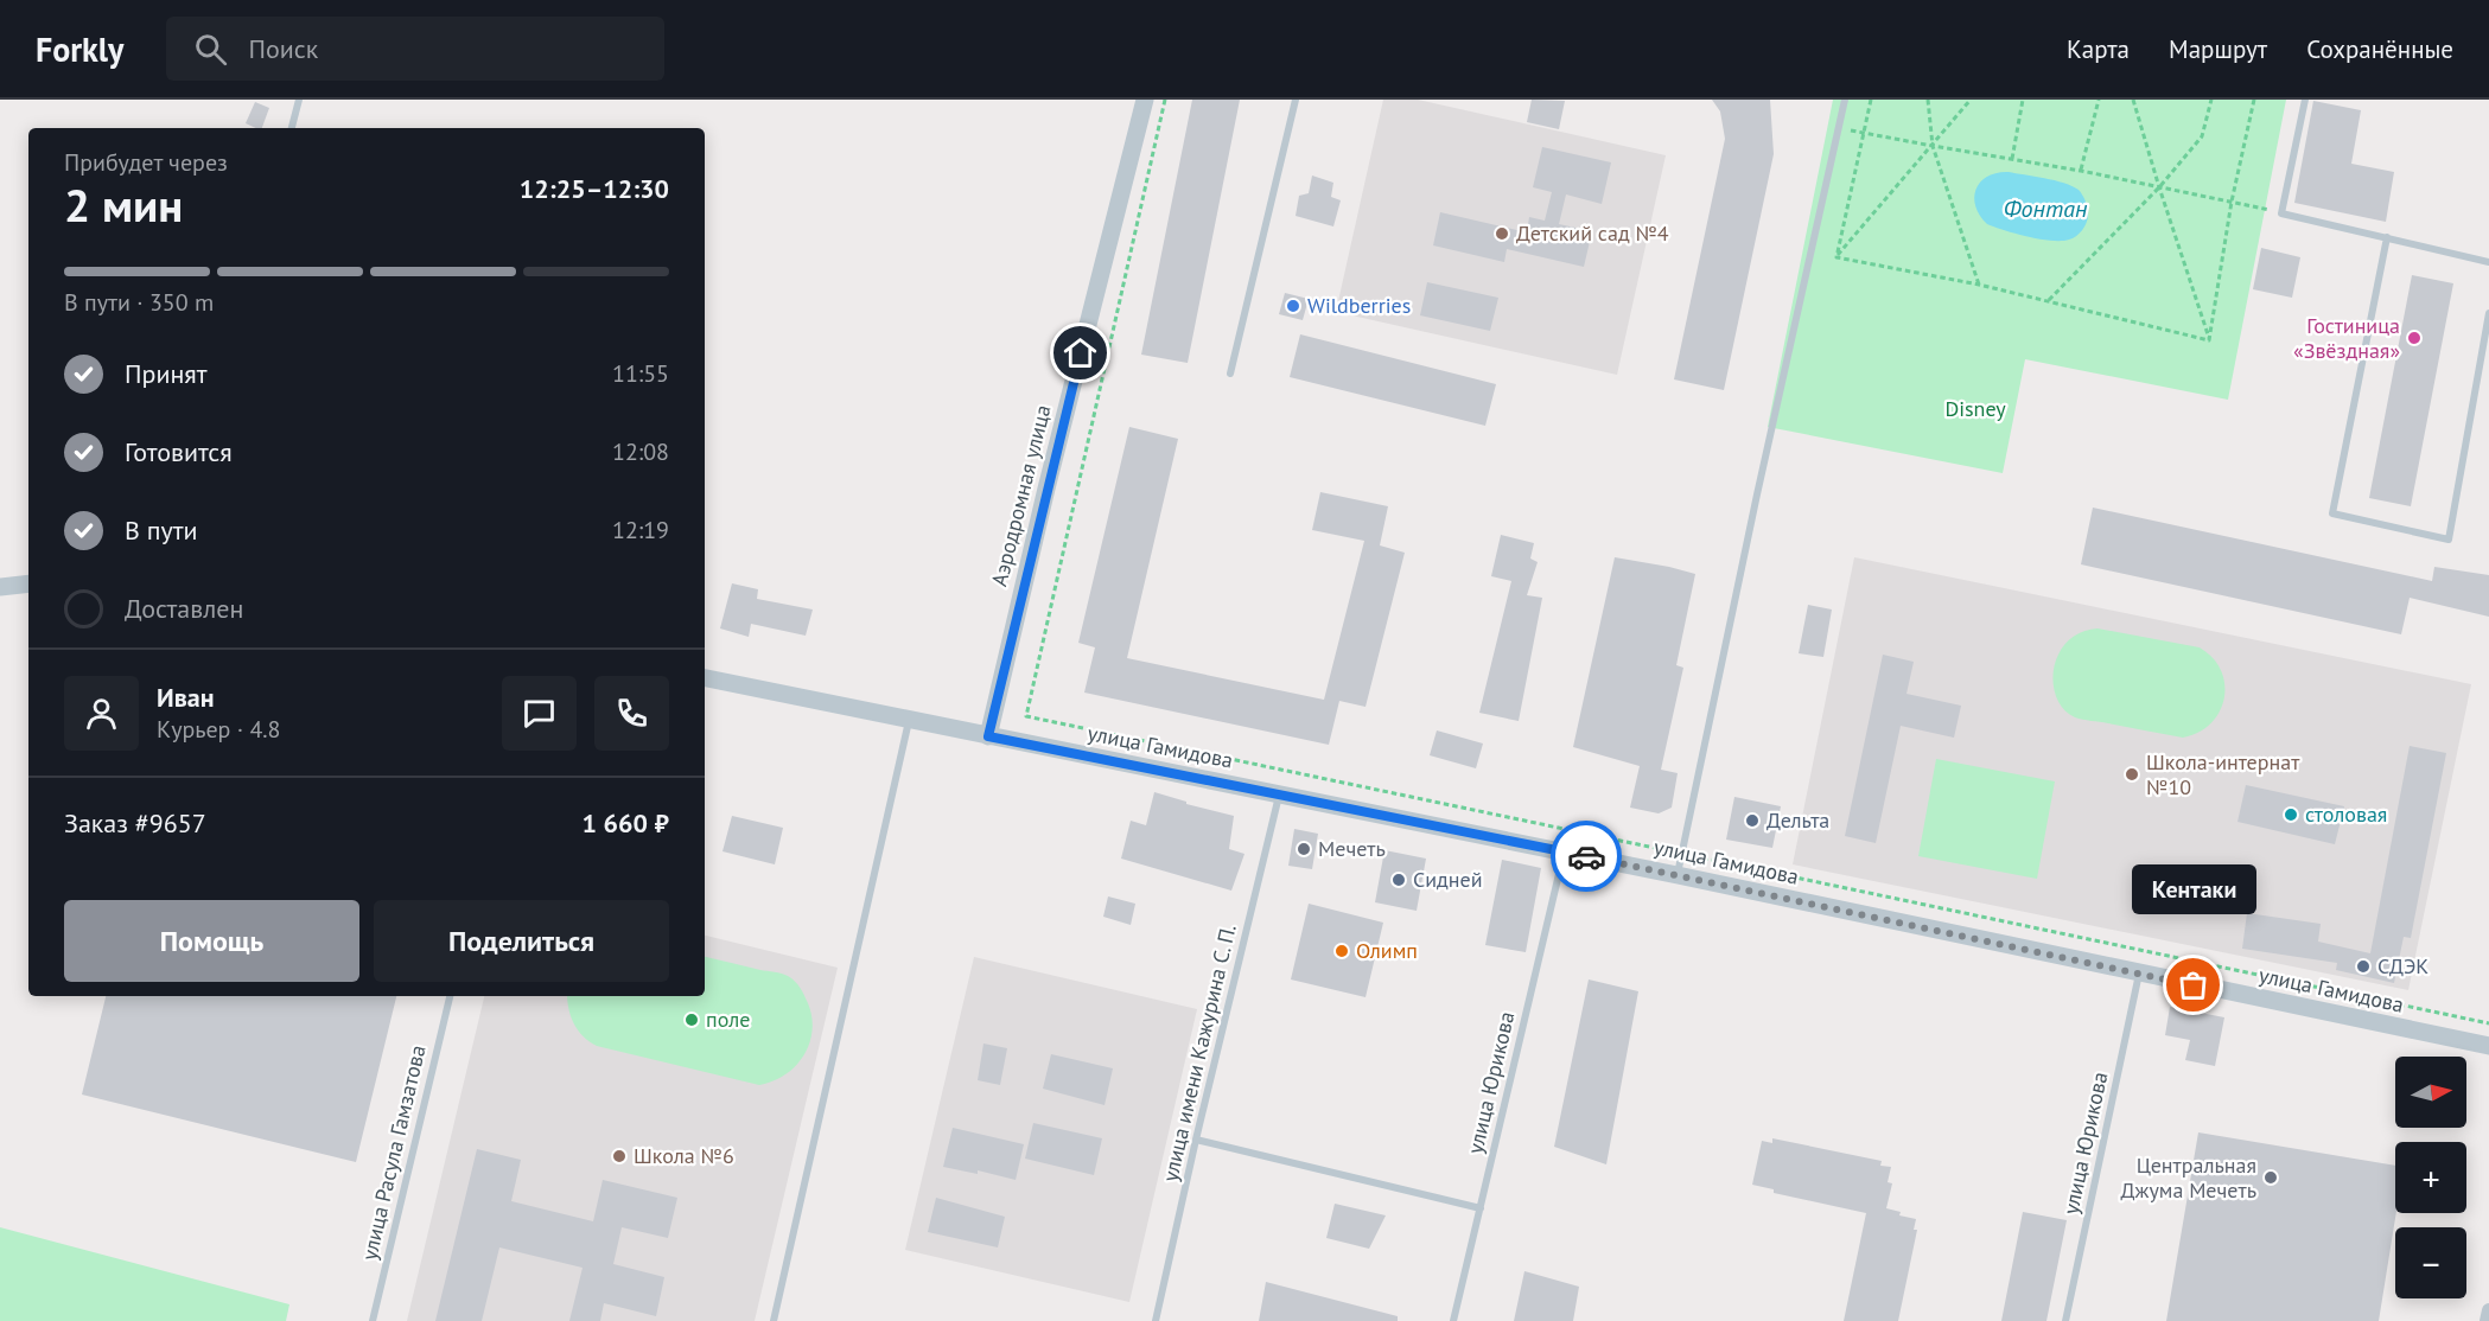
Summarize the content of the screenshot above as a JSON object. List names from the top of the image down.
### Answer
{
  "streets": {
    "street": ["Аэродромная улица", "улица Гамидова"],
    "lane": ["улица имени Кажурина С. П.", "улица Юрикова", "улица Расула Гамзатова"]
  },
  "crossings": [
    ["Аэродромная улица", "улица Гамидова"],
    ["улица Гамидова", "улица имени Кажурина С. П."],
    ["улица Гамидова", "улица Юрикова"]
  ],
  "water": ["Фонтан"],
  "parks": ["Disney"],
  "places": [
    "Детский сад №4",
    "Wildberries",
    "Гостиница «Звёздная»",
    "Школа-интернат №10",
    "столовая",
    "Дельта",
    "Мечеть",
    "Сидней",
    "Олимп",
    "СДЭК",
    "Кентаки",
    "поле",
    "Школа №6",
    "Центральная Джума Мечеть"
  ],
  "north": "right",
  "page": {
    "header": "Forkly",
    "search": "Поиск",
    "nav": ["Карта", "Маршрут", "Сохранённые"],
    "heading": ["2 мин", "Прибудет через", "12:25–12:30"],
    "panel": [
      "Иван",
      "Курьер · 4.8",
      "Заказ #9657",
      "1 660 ₽"
    ],
    "bar": "В пути · 350 m",
    "list": [
      ["Принят", "11:55"],
      ["Готовится", "12:08"],
      ["В пути", "12:19"],
      "Доставлен"
    ],
    "bubble": "Кентаки",
    "buttons": ["Помощь", "Поделиться"],
    "map_buttons": ["+", "−"]
  }
}
